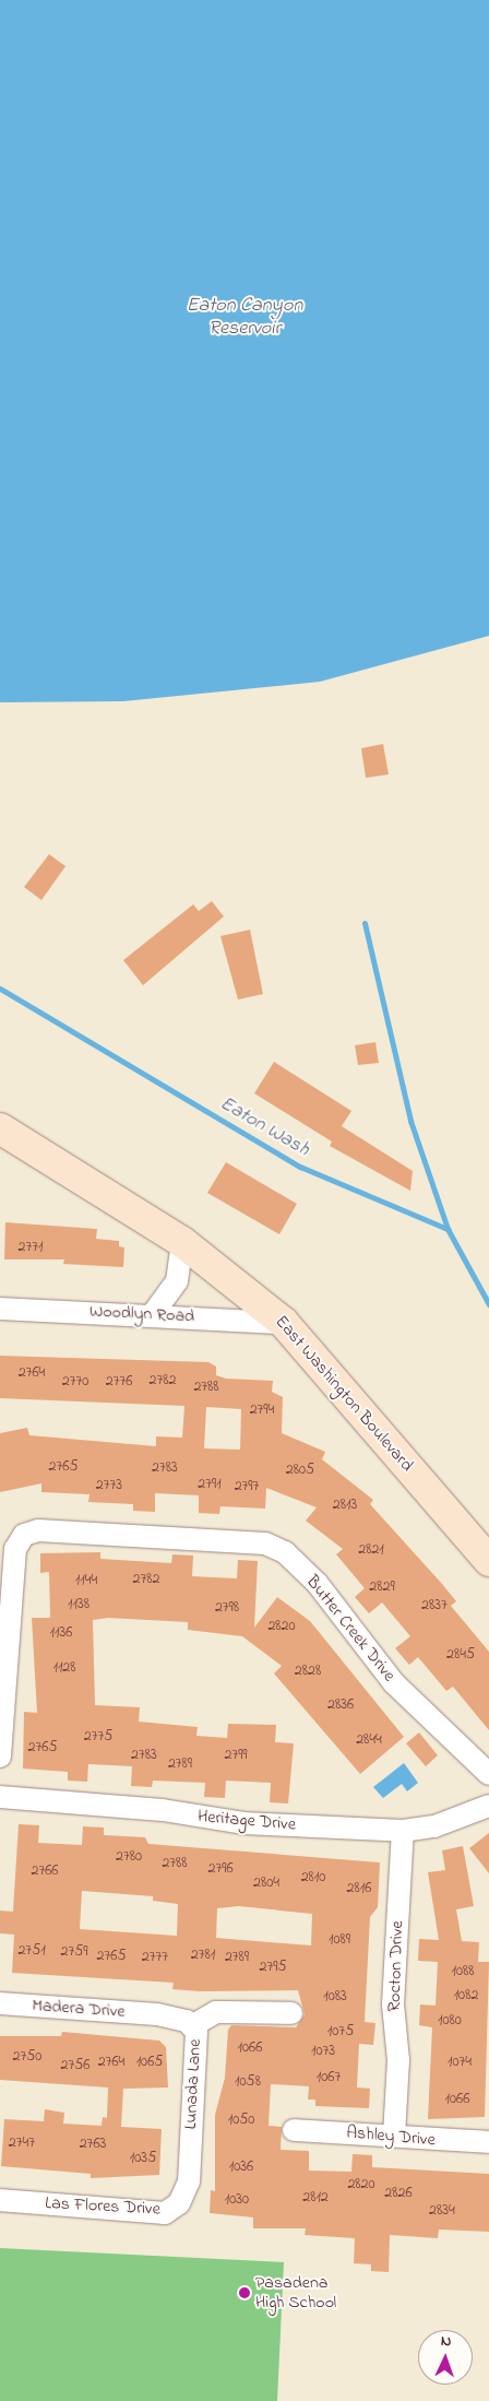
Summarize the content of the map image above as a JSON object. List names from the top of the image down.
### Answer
{
  "streets": {
    "main road": ["East Washington Boulevard"],
    "street": [
      "Woodlyn Road",
      "Butter Creek Drive",
      "Heritage Drive",
      "Rocton Drive",
      "Madera Drive",
      "Lunada Lane",
      "Ashley Drive",
      "Las Flores Drive"
    ]
  },
  "crossings": [
    ["Woodlyn Road", "East Washington Boulevard"],
    ["Heritage Drive", "Rocton Drive"],
    ["Rocton Drive", "Ashley Drive"],
    ["Madera Drive", "Lunada Lane"],
    ["Lunada Lane", "Las Flores Drive"]
  ],
  "water": ["Eaton Canyon Reservoir", "Eaton Wash"],
  "places": ["Pasadena High School"],
  "house_numbers": [
    "2771",
    "2764",
    "2782",
    "2770",
    "2776",
    "2788",
    "2794",
    "2765",
    "2783",
    "2805",
    "2791",
    "2773",
    "2797",
    "2813",
    "2821",
    "2782",
    "1144",
    "2829",
    "1138",
    "2837",
    "2798",
    "2820",
    "1136",
    "2845",
    "1128",
    "2828",
    "2836",
    "2775",
    "2844",
    "2765",
    "2783",
    "2799",
    "2789",
    "2780",
    "2788",
    "2796",
    "2766",
    "2810",
    "2804",
    "2816",
    "1089",
    "2751",
    "2759",
    "2781",
    "2765",
    "2777",
    "2789",
    "2795",
    "1088",
    "1082",
    "1083",
    "1080",
    "1075",
    "1066",
    "1073",
    "2750",
    "2764",
    "1065",
    "1074",
    "2756",
    "1067",
    "1058",
    "1066",
    "1050",
    "2747",
    "2763",
    "1035",
    "1036",
    "2820",
    "2826",
    "2812",
    "1030",
    "2834"
  ],
  "north": "top"
}
